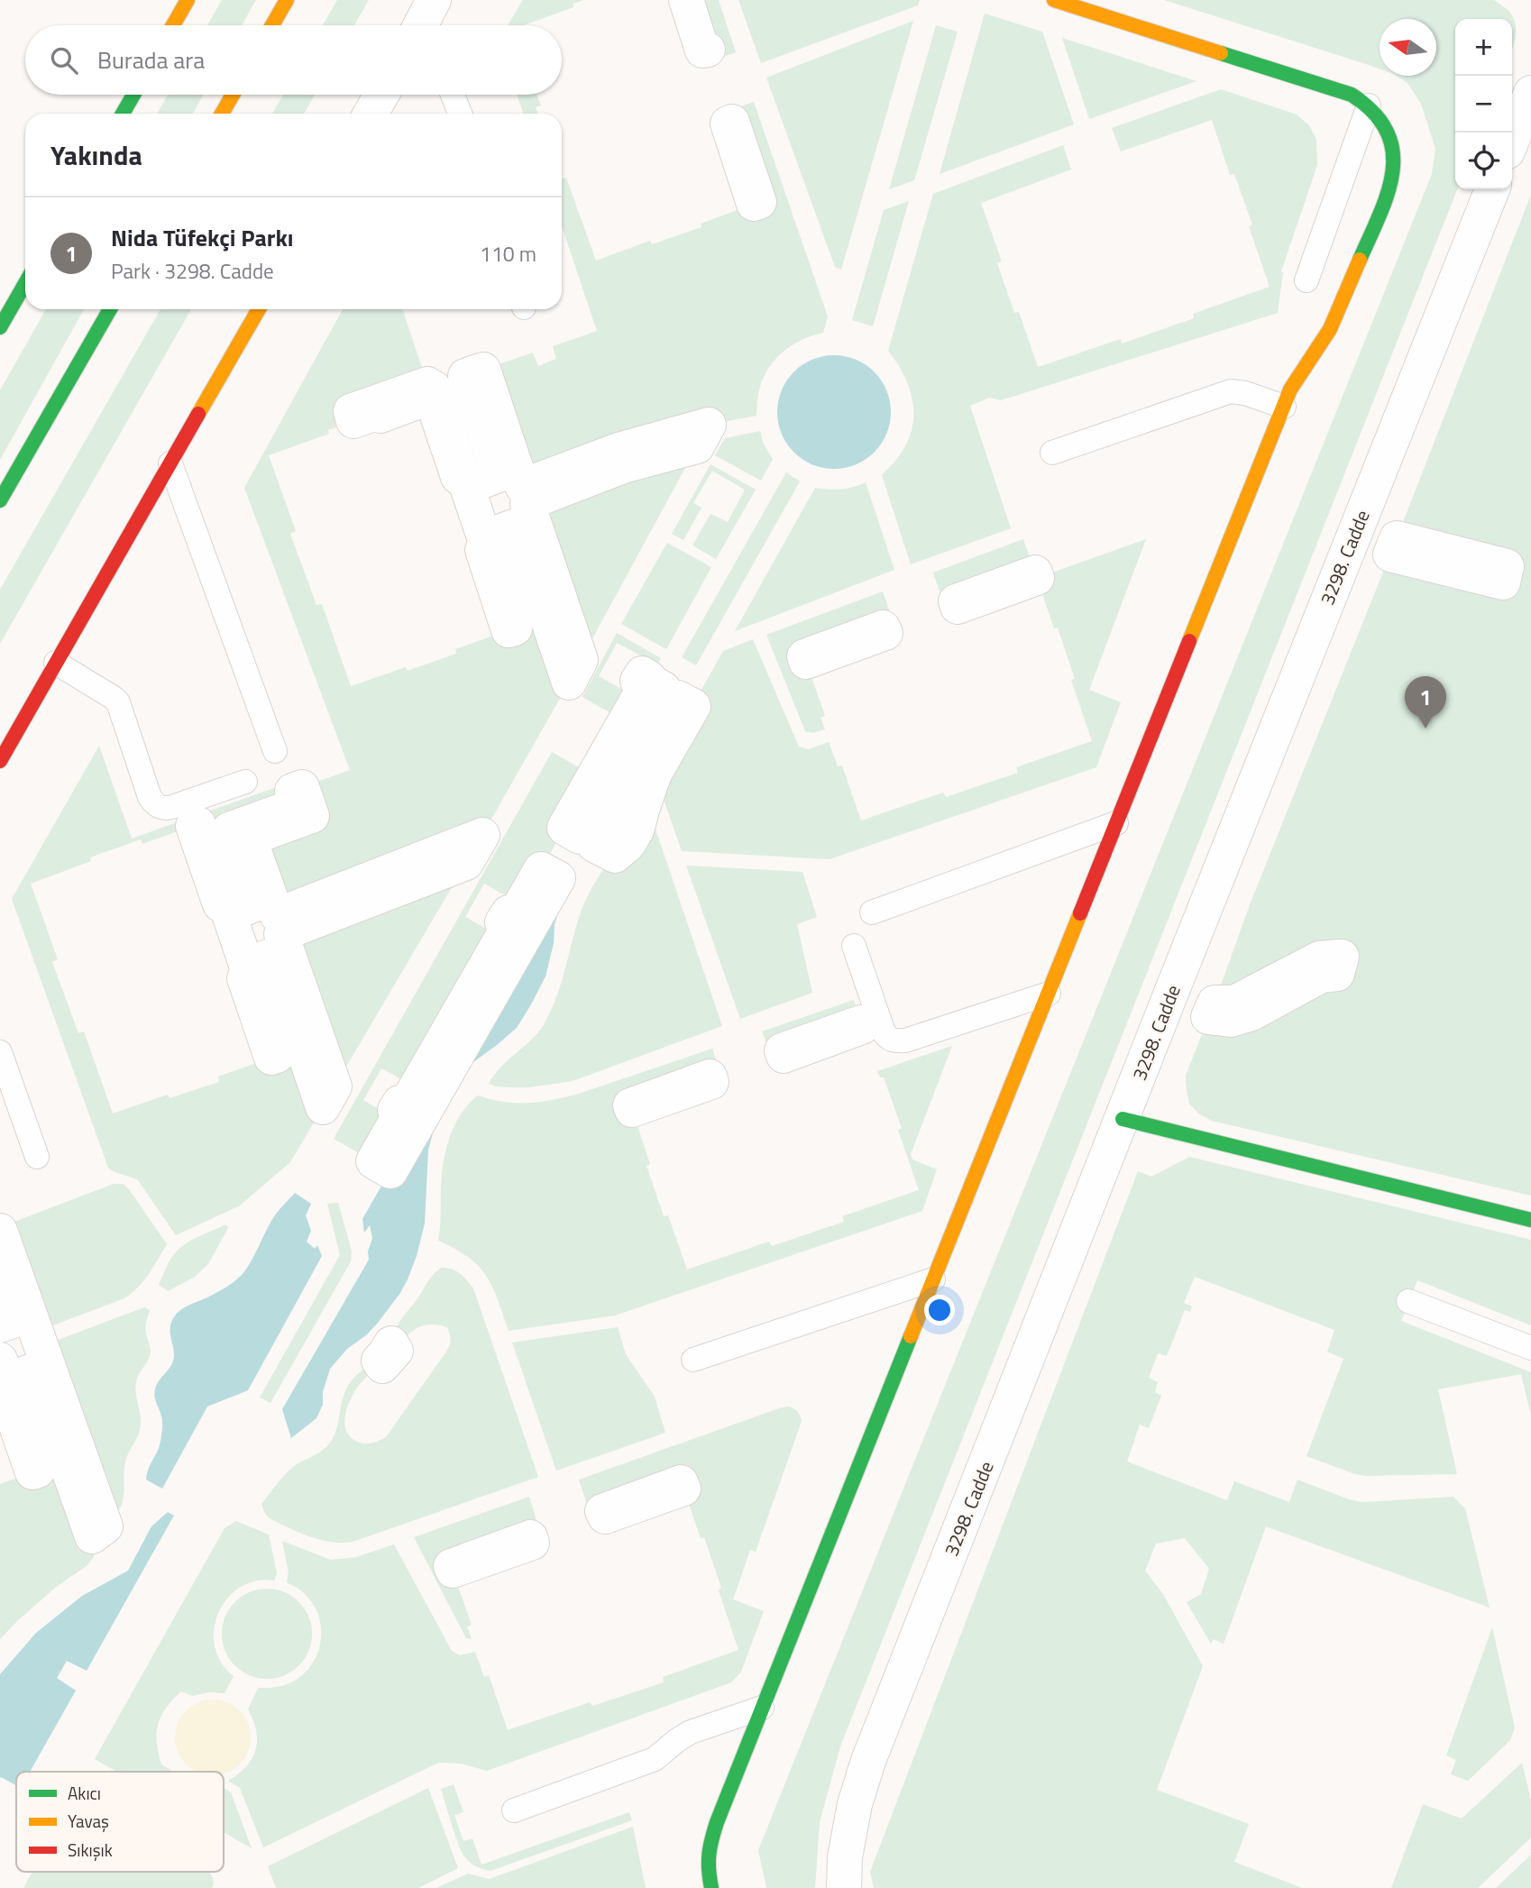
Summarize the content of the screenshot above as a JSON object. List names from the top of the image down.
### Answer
{
  "streets": {
    "street": ["3298. Cadde"]
  },
  "legend": ["Akıcı", "Yavaş", "Sıkışık"],
  "north": "left",
  "page": {
    "map_buttons": ["+", "−"],
    "search": "Burada ara",
    "heading": "Yakında",
    "list": [
      {
        "mark": "1",
        "name": "Nida Tüfekçi Parkı",
        "note": "Park · 3298. Cadde",
        "value": "110 m"
      }
    ],
    "pins": "1"
  }
}
